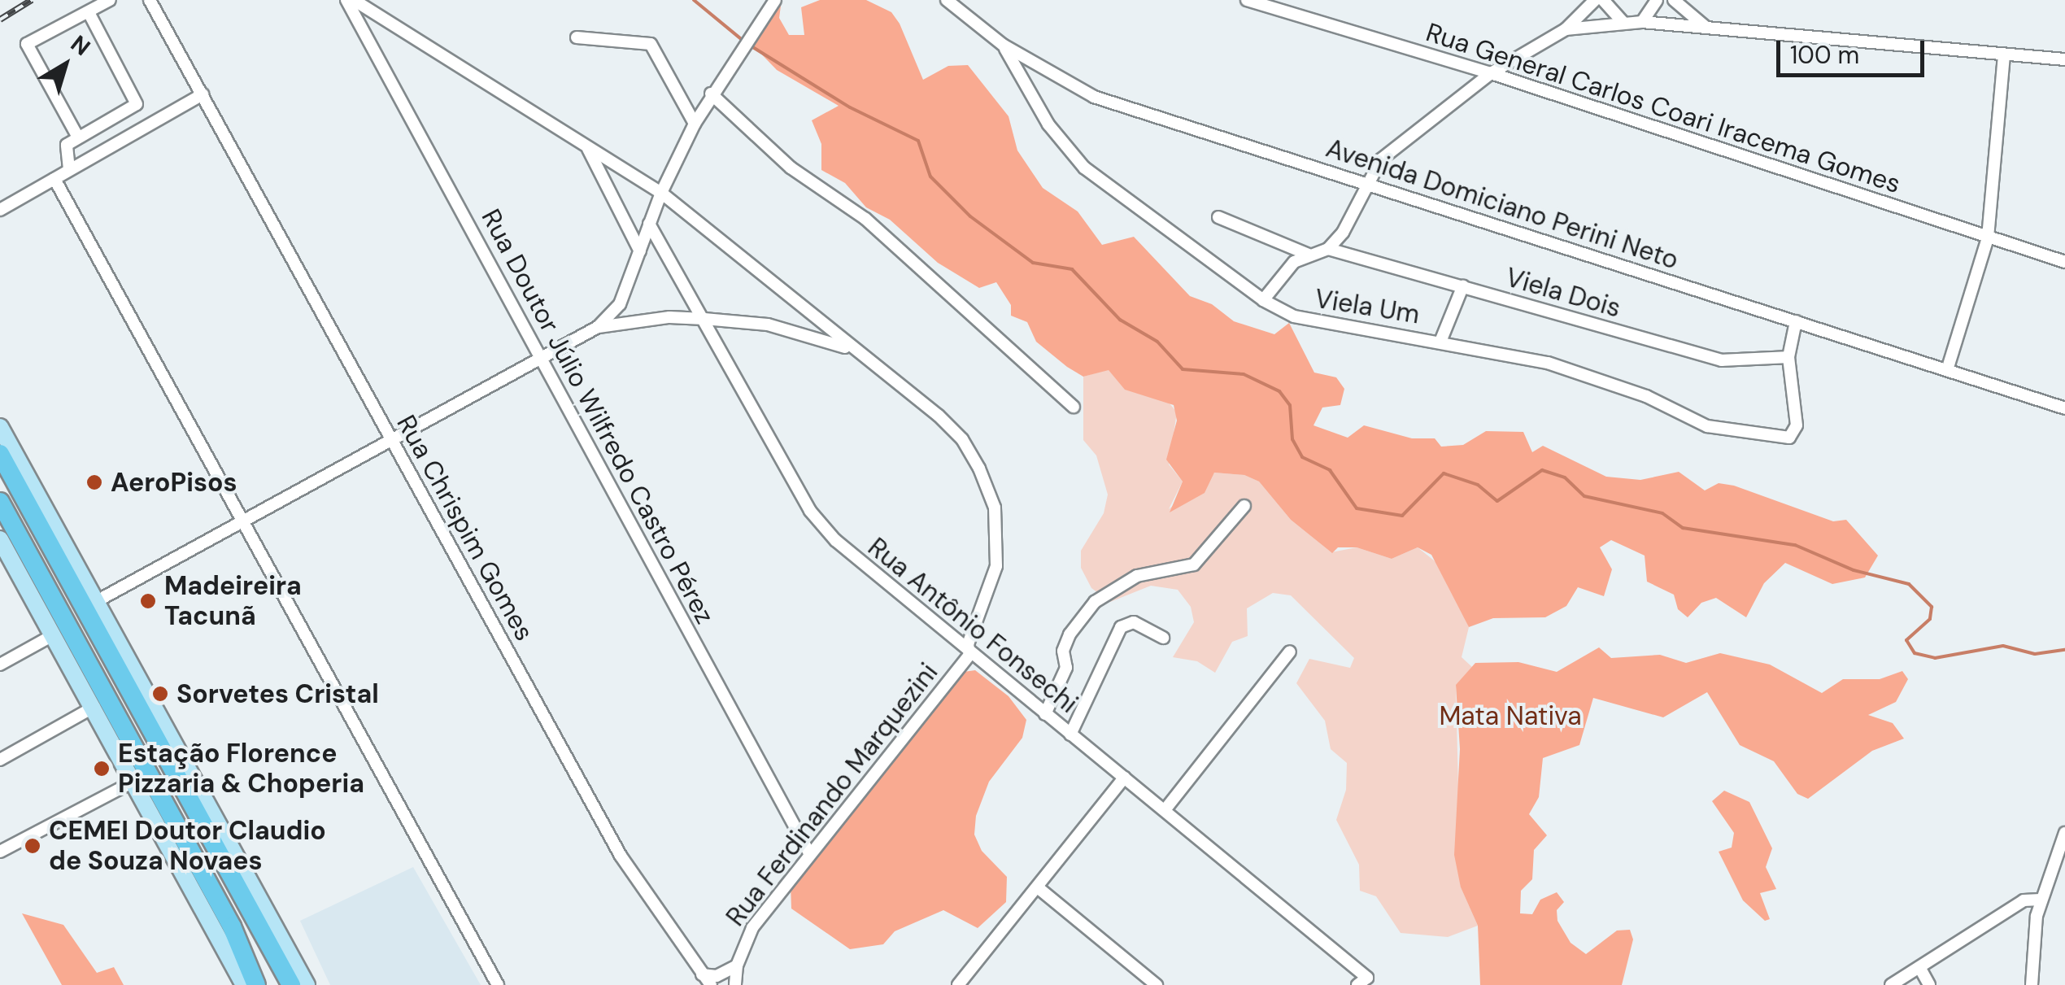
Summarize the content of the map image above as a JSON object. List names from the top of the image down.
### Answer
{
  "streets": {
    "street": [
      "Rua General Carlos Coari Iracema Gomes",
      "Avenida Domiciano Perini Neto",
      "Viela Dois",
      "Viela Um",
      "Rua Doutor Júlio Wilfredo Castro Pérez",
      "Rua Chrispim Gomes",
      "Rua Antônio Fonsechi",
      "Rua Ferdinando Marquezini"
    ]
  },
  "crossings": [
    ["Avenida Domiciano Perini Neto", "Viela Um"],
    ["Viela Dois", "Viela Um"],
    ["Rua Doutor Júlio Wilfredo Castro Pérez", "Rua Ferdinando Marquezini"],
    ["Rua Antônio Fonsechi", "Rua Ferdinando Marquezini"]
  ],
  "parks": ["Mata Nativa"],
  "places": [
    "AeroPisos",
    "Madeireira Tacunã",
    "Sorvetes Cristal",
    "Estação Florence Pizzaria & Choperia",
    "CEMEI Doutor Claudio de Souza Novaes"
  ],
  "scale_bar": "100 m",
  "north": "top right"
}
